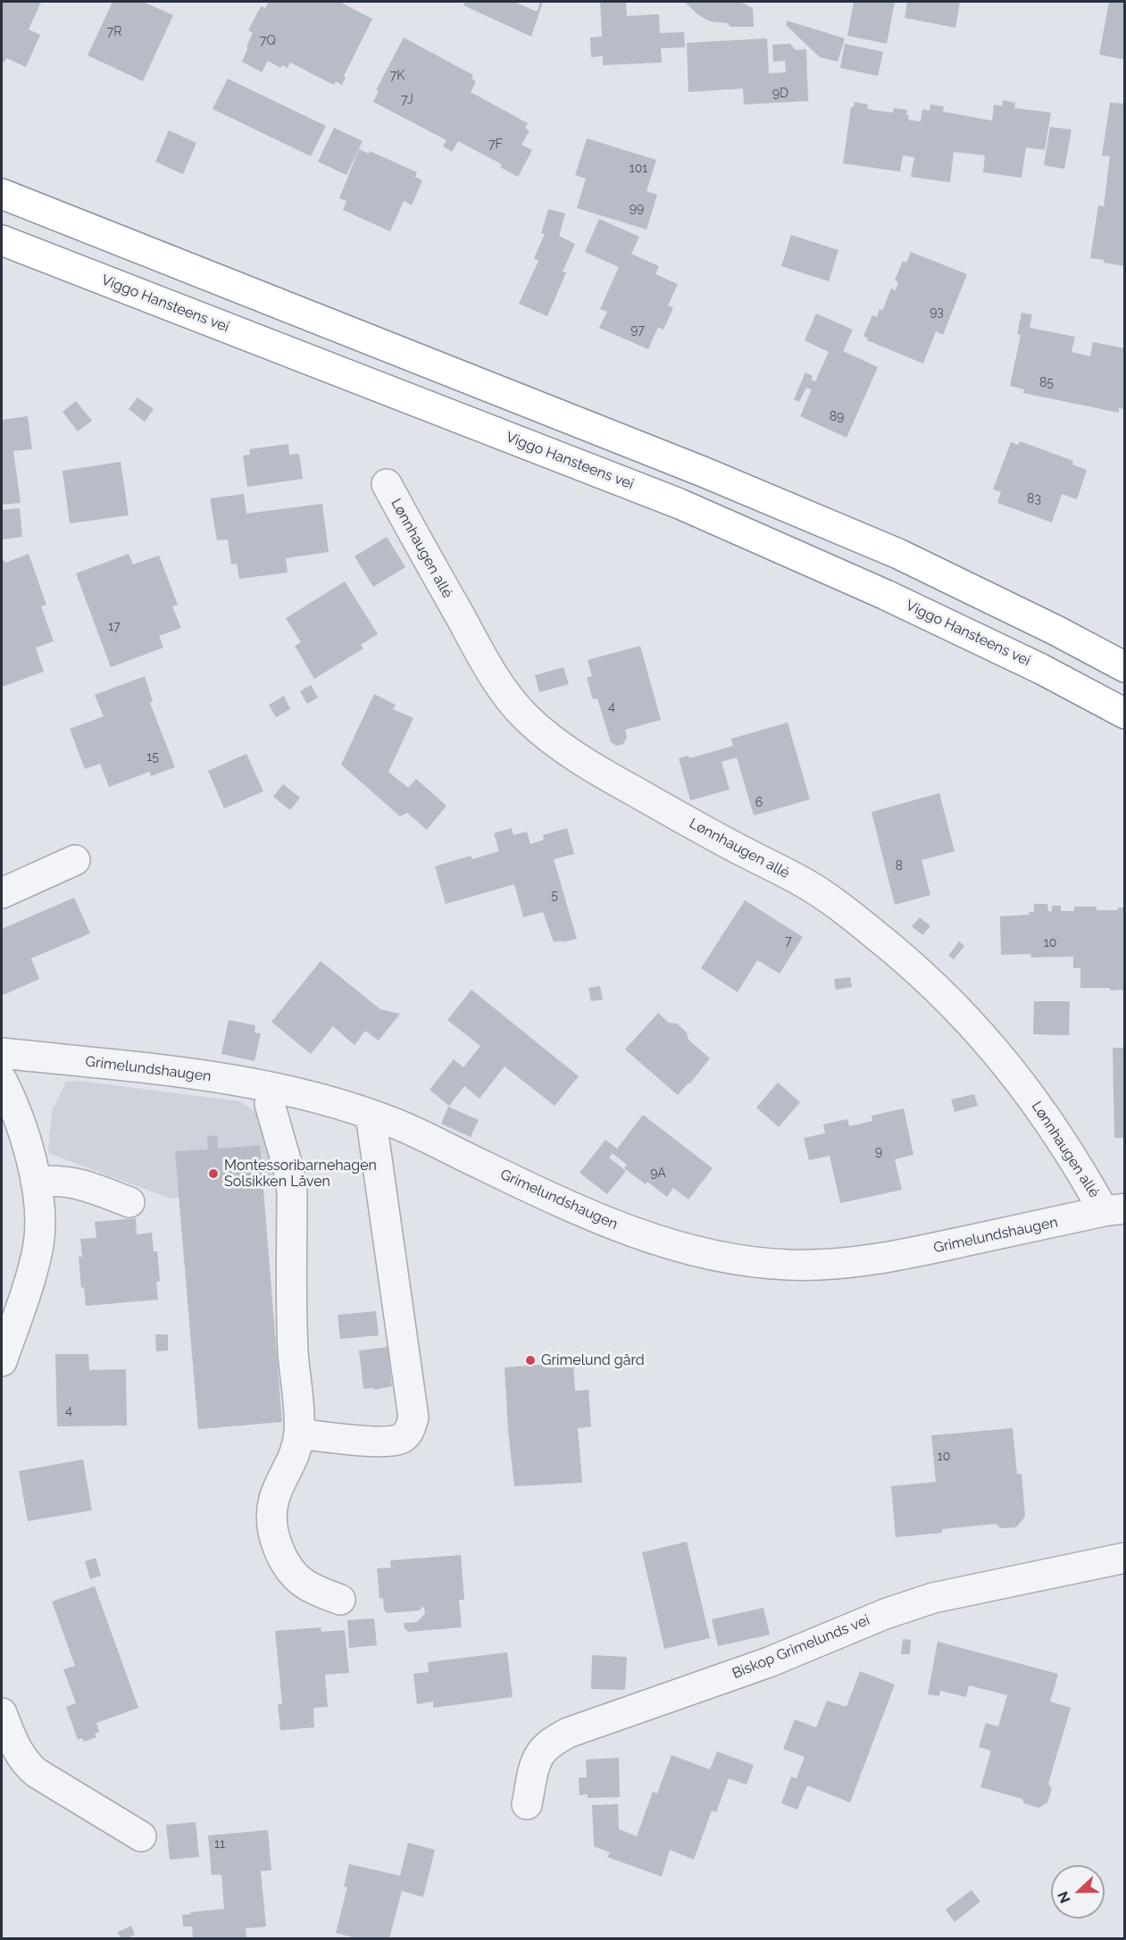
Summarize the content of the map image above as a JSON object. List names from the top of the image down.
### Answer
{
  "streets": {
    "highway": ["Viggo Hansteens vei"],
    "street": ["Lønnhaugen allé", "Grimelundshaugen", "Biskop Grimelunds vei"]
  },
  "crossings": [
    ["Lønnhaugen allé", "Grimelundshaugen"]
  ],
  "places": ["Montessoribarnehagen Solsikken Låven", "Grimelund gård"],
  "house_numbers": [
    "7R",
    "7Q",
    "7K",
    "9D",
    "7J",
    "7F",
    "101",
    "99",
    "93",
    "97",
    "85",
    "89",
    "83",
    "17",
    "4",
    "15",
    "6",
    "8",
    "5",
    "7",
    "10",
    "9",
    "9A",
    "4",
    "10",
    "11"
  ],
  "north": "left"
}
